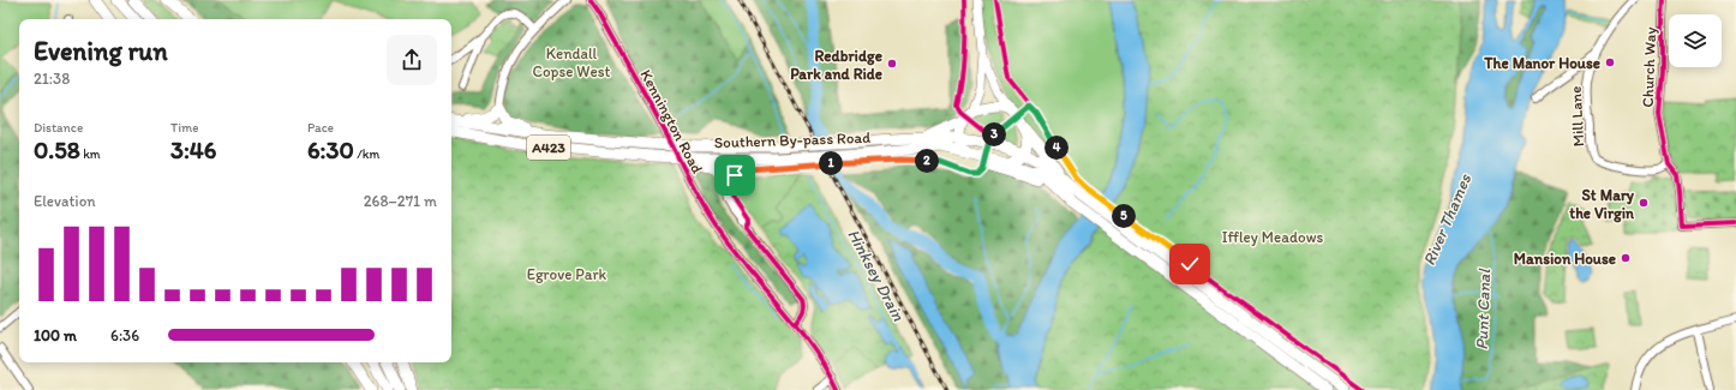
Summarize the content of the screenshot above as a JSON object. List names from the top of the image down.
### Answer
{
  "streets": {
    "highway": ["Southern By-pass Road", "A423"],
    "street": ["Church Way", "Mill Lane", "Kennington Road"]
  },
  "crossings": [
    ["Church Way", "Mill Lane"],
    ["Southern By-pass Road", "A423"]
  ],
  "water": ["River Thames", "Hinksey Drain", "Punt Canal"],
  "parks": ["Kendall Copse West", "Iffley Meadows", "Egrove Park"],
  "places": [
    "The Manor House",
    "Redbridge Park and Ride",
    "St Mary the Virgin",
    "Mansion House"
  ],
  "page": {
    "heading": ["Evening run", "21:38"],
    "stats": [
      ["Distance", "0.58 km"],
      ["Time", "3:46"],
      ["Pace", "6:30 /km"]
    ],
    "pins": [
      "3",
      "4",
      "2",
      "1",
      "5"
    ],
    "chart": ["Elevation", "268–271 m"],
    "list": [
      {
        "name": "100 m",
        "note": "6:36"
      }
    ]
  }
}
